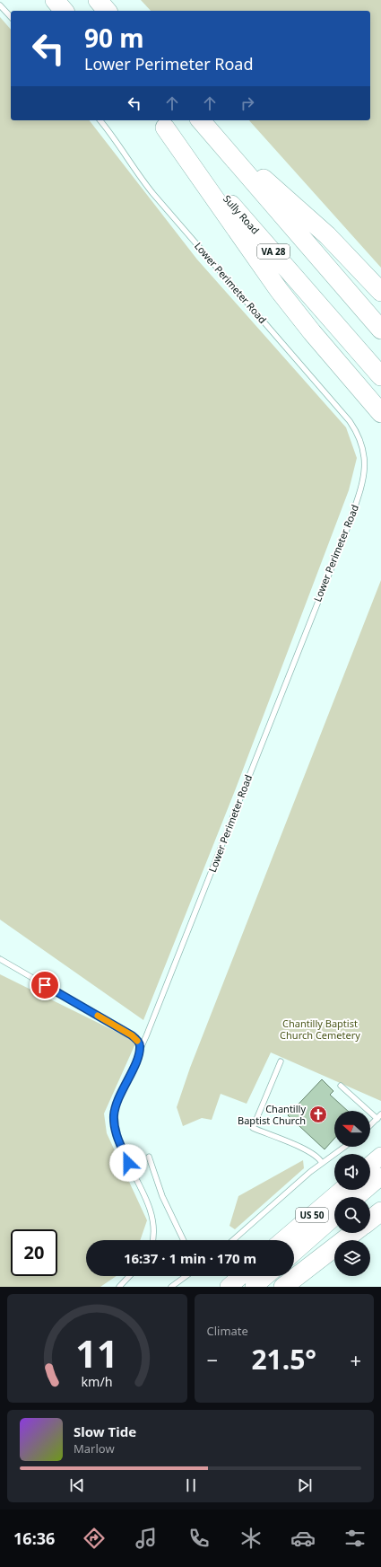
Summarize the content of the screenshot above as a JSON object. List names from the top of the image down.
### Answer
{
  "streets": {
    "highway": ["Sully Road", "VA 28", "US 50"],
    "lane": ["Lower Perimeter Road"]
  },
  "parks": ["Chantilly Baptist Church Cemetery"],
  "places": {
    "church": ["Chantilly Baptist Church"]
  },
  "north": "left",
  "page": {
    "turn": ["90 m", "Lower Perimeter Road"],
    "limit": "20",
    "trip": "16:37 · 1 min · 170 m",
    "tile": "Climate",
    "heat": ["−", "21.5°", "+"],
    "song": ["Slow Tide", "Marlow"],
    "tabs": "16:36",
    "gauge": ["11", "km/h"]
  }
}
